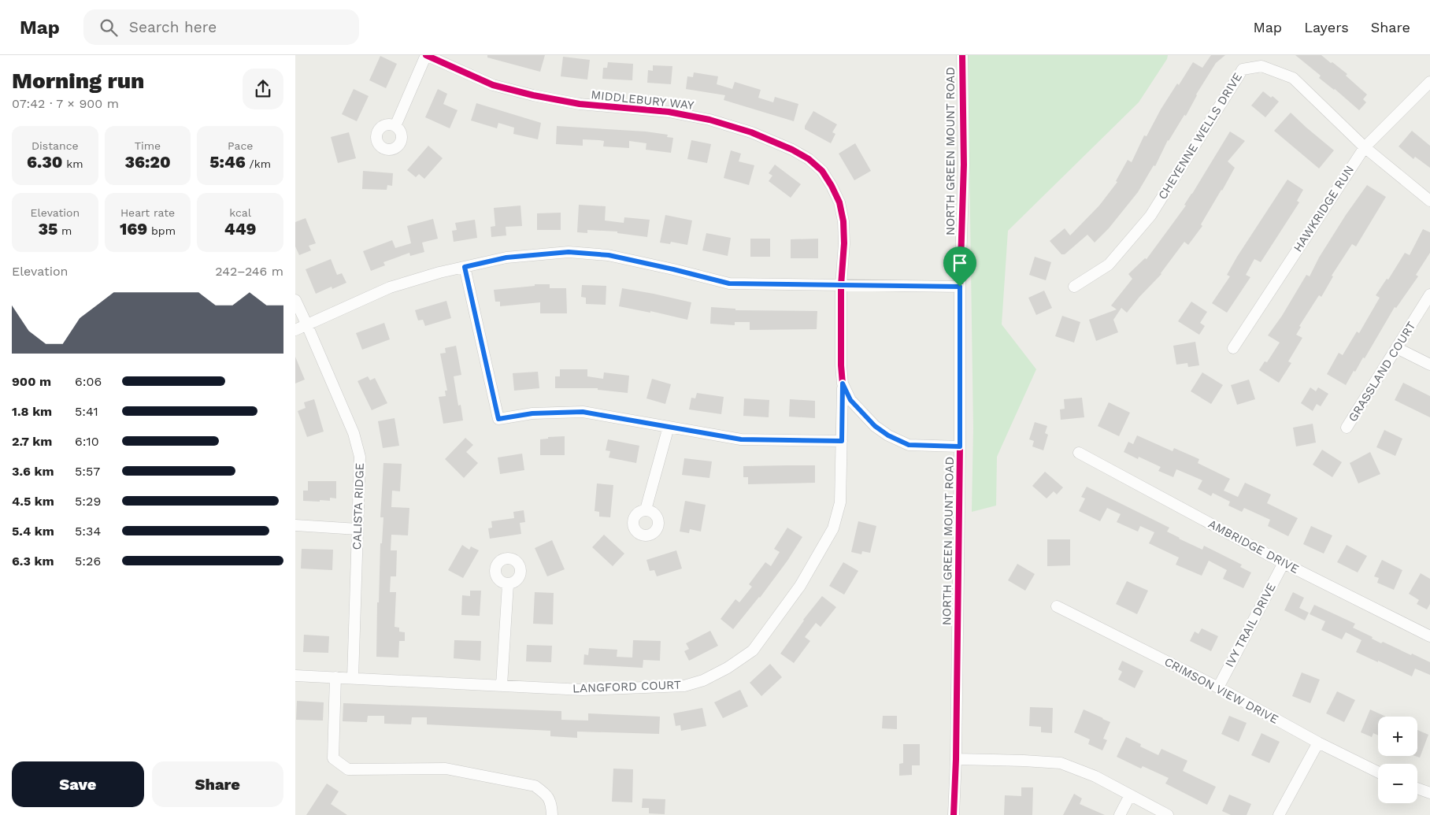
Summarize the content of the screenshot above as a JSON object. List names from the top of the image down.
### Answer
{
  "streets": {
    "street": [
      "MIDDLEBURY WAY",
      "CHEYENNE WELLS DRIVE",
      "NORTH GREEN MOUNT ROAD",
      "HAWKRIDGE RUN",
      "GRASSLAND COURT",
      "CALISTA RIDGE",
      "AMBRIDGE DRIVE",
      "IVY TRAIL DRIVE",
      "LANGFORD COURT",
      "CRIMSON VIEW DRIVE"
    ]
  },
  "crossings": [
    ["MIDDLEBURY WAY", "NORTH GREEN MOUNT ROAD"],
    ["MIDDLEBURY WAY", "LANGFORD COURT"],
    ["CHEYENNE WELLS DRIVE", "HAWKRIDGE RUN"],
    ["CALISTA RIDGE", "LANGFORD COURT"],
    ["AMBRIDGE DRIVE", "IVY TRAIL DRIVE"],
    ["IVY TRAIL DRIVE", "CRIMSON VIEW DRIVE"]
  ],
  "page": {
    "header": "Map",
    "search": "Search here",
    "nav": ["Map", "Layers", "Share"],
    "heading": ["Morning run", "07:42 · 7 × 900 m"],
    "stats": [
      ["Distance", "6.30 km"],
      ["Time", "36:20"],
      ["Pace", "5:46 /km"],
      ["Elevation", "35 m"],
      ["Heart rate", "169 bpm"],
      ["kcal", "449"]
    ],
    "chart": ["Elevation", "242–246 m"],
    "list": [
      {
        "name": "900 m",
        "note": "6:06"
      },
      {
        "name": "1.8 km",
        "note": "5:41"
      },
      {
        "name": "2.7 km",
        "note": "6:10"
      },
      {
        "name": "3.6 km",
        "note": "5:57"
      },
      {
        "name": "4.5 km",
        "note": "5:29"
      },
      {
        "name": "5.4 km",
        "note": "5:34"
      },
      {
        "name": "6.3 km",
        "note": "5:26"
      }
    ],
    "map_buttons": ["+", "−"],
    "buttons": ["Save", "Share"]
  }
}
